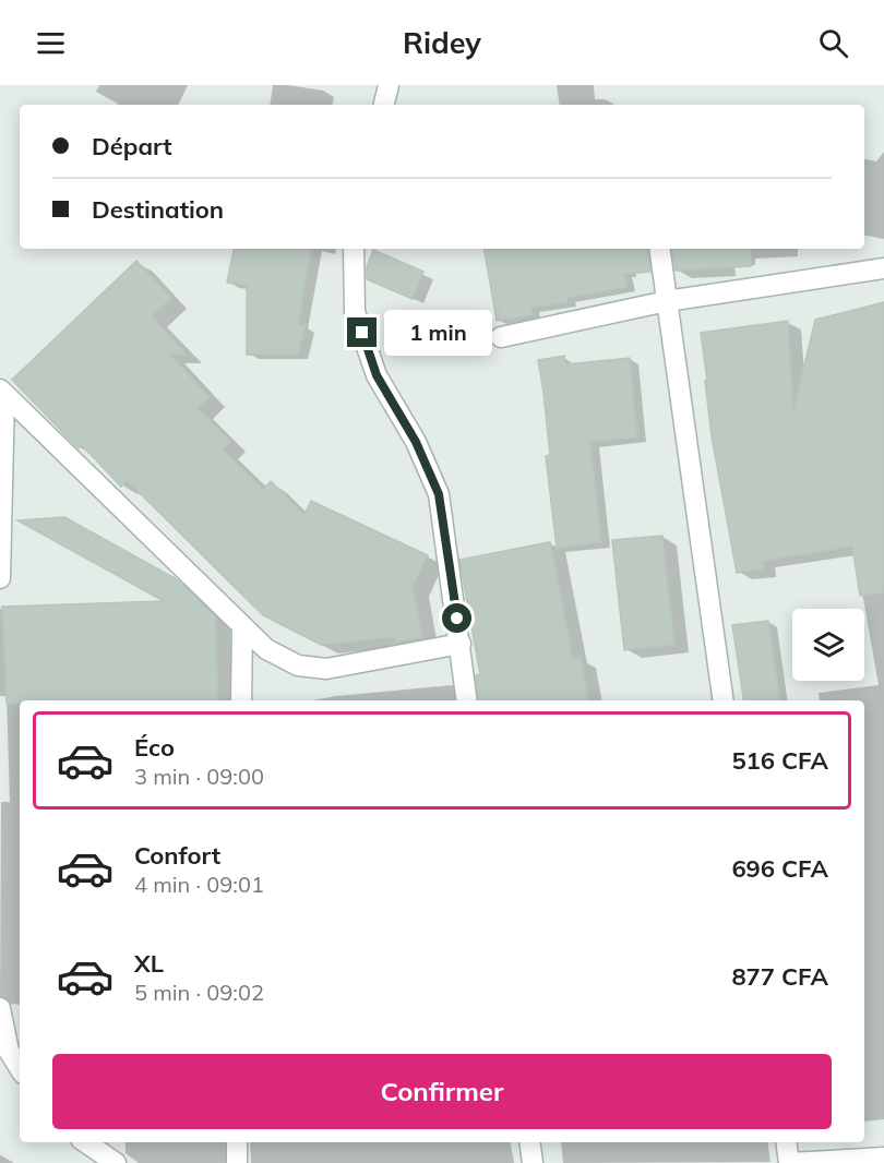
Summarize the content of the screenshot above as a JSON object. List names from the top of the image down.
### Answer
{
  "page": {
    "header": "Ridey",
    "banner": ["Départ", "Destination"],
    "bubble": "1 min",
    "list": [
      {
        "name": "Éco",
        "note": "3 min · 09:00",
        "value": "516 CFA"
      },
      {
        "name": "Confort",
        "note": "4 min · 09:01",
        "value": "696 CFA"
      },
      {
        "name": "XL",
        "note": "5 min · 09:02",
        "value": "877 CFA"
      }
    ],
    "buttons": "Confirmer"
  }
}
